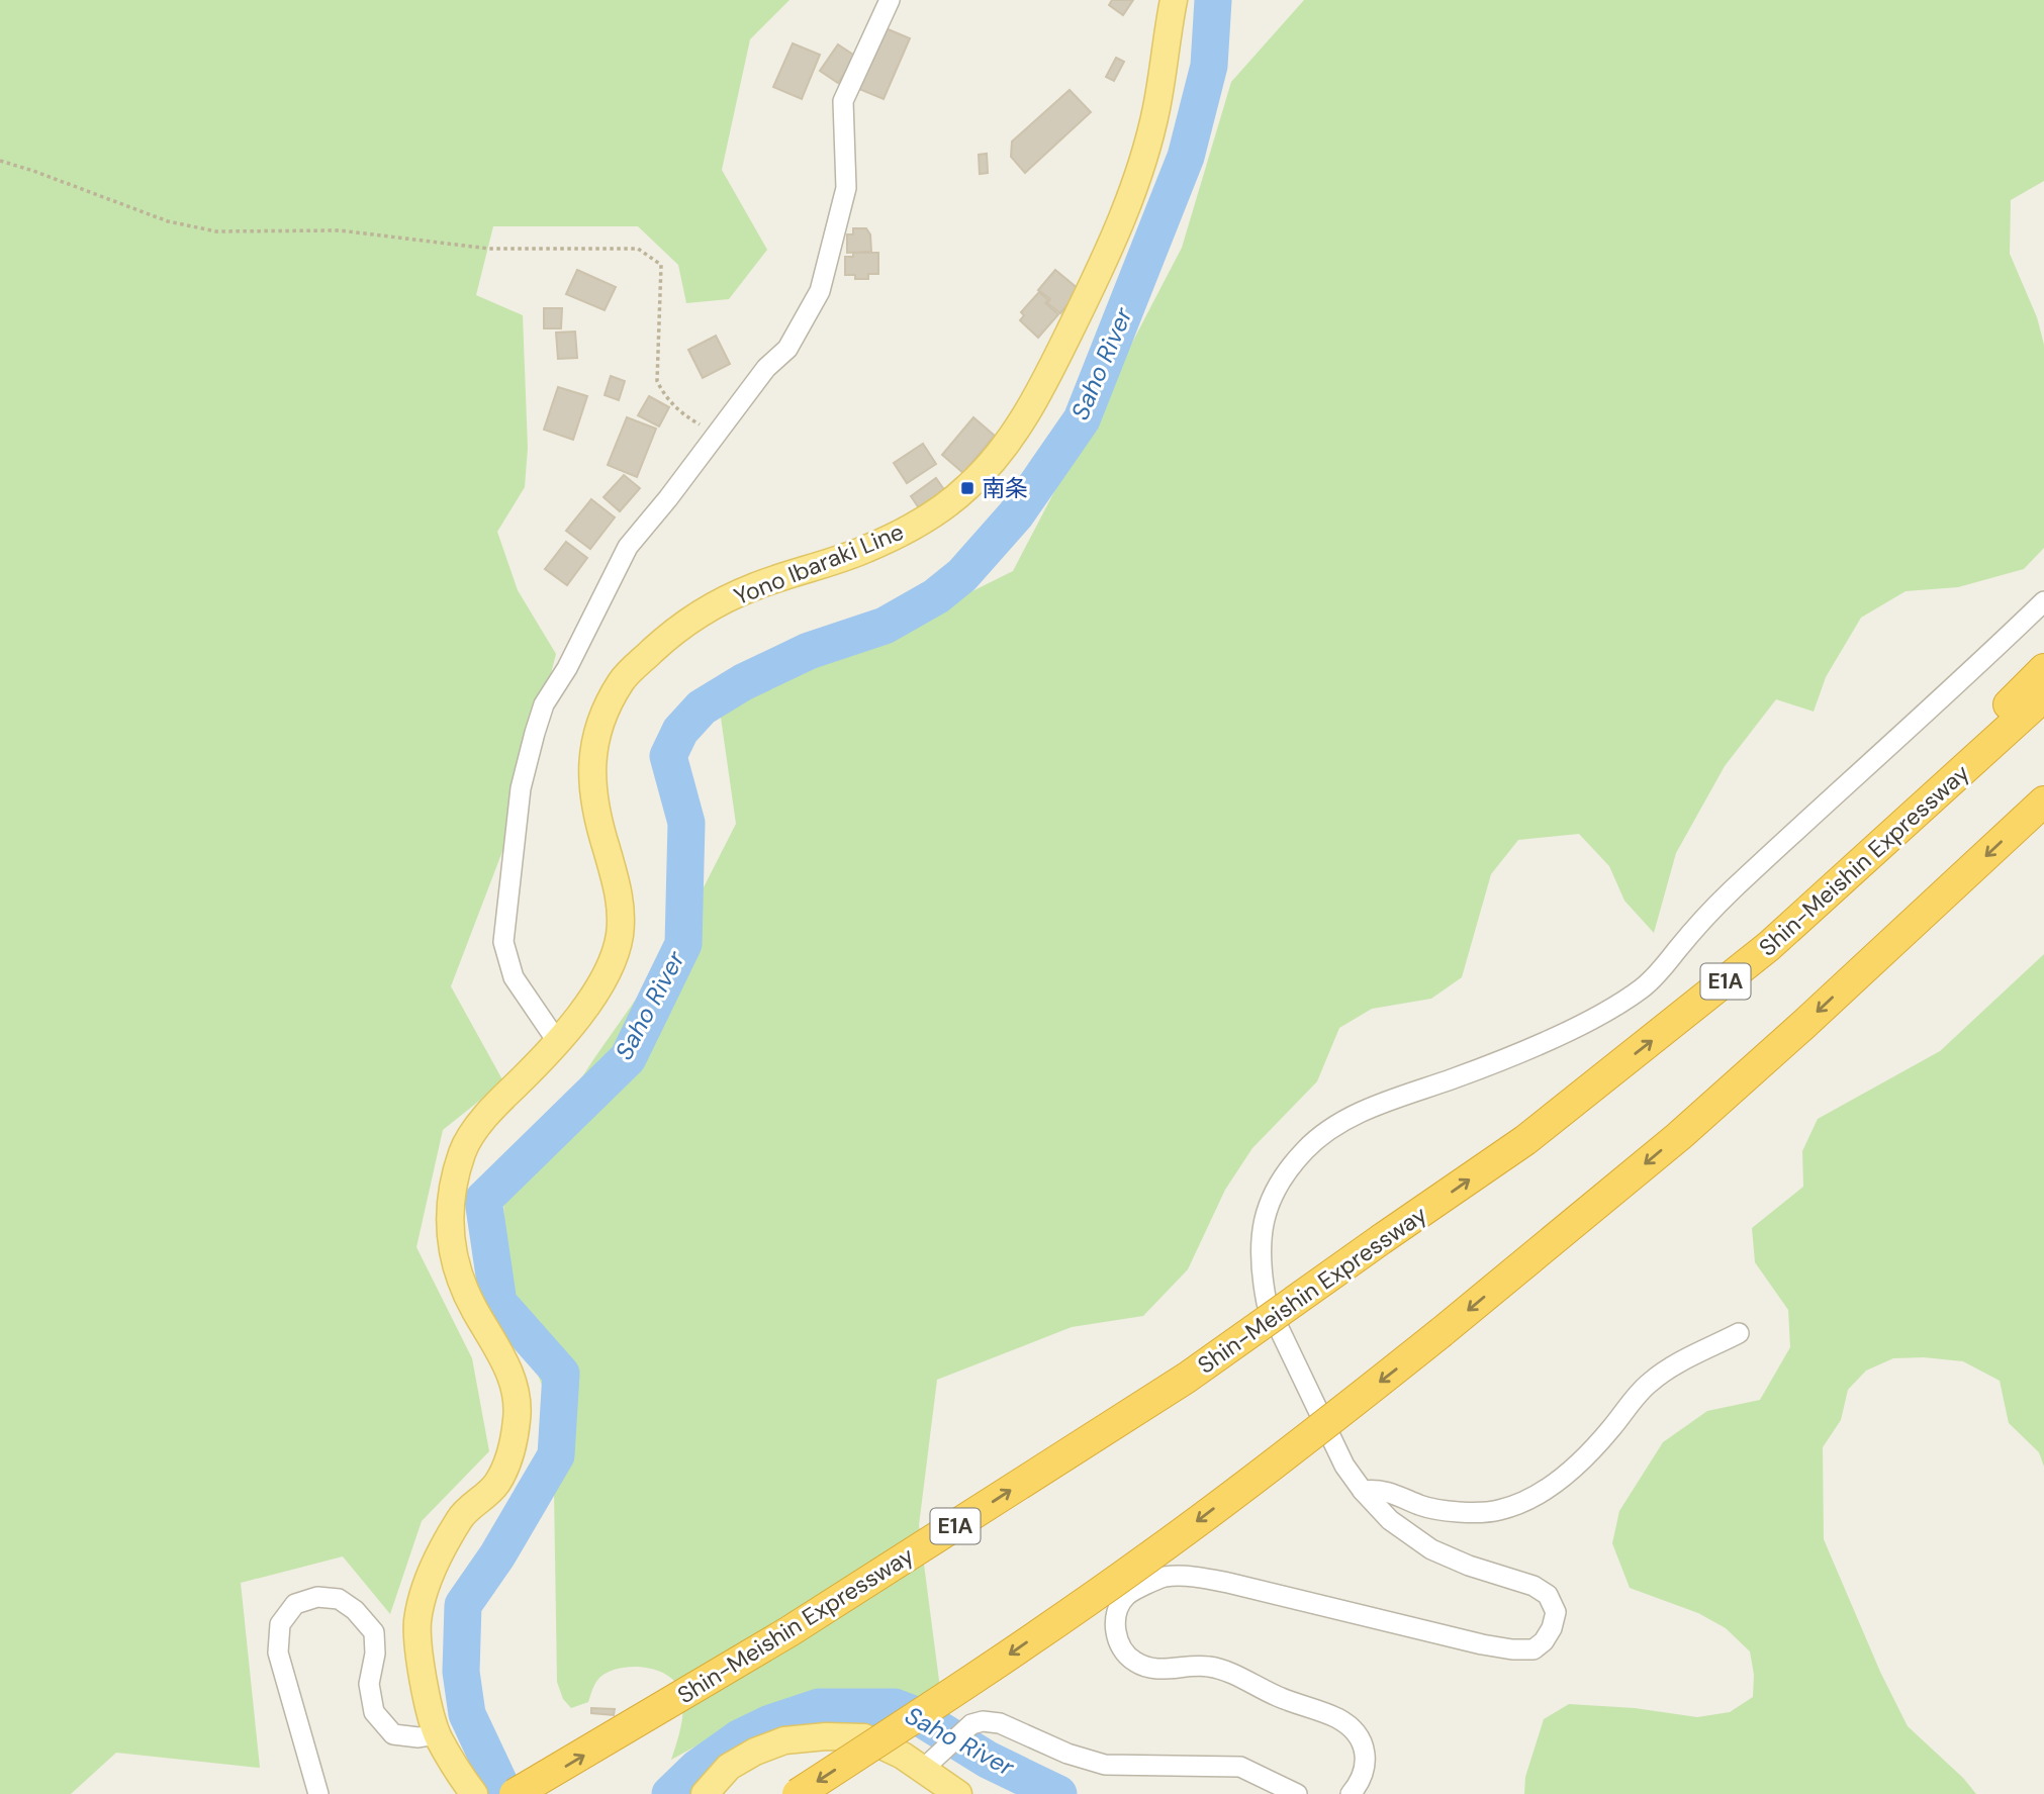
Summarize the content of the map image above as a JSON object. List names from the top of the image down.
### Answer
{
  "streets": {
    "highway": ["Shin-Meishin Expressway", "E1A"],
    "main road": ["Yono Ibaraki Line"]
  },
  "water": ["Saho River"],
  "places": {
    "transit": ["南条"]
  }
}
